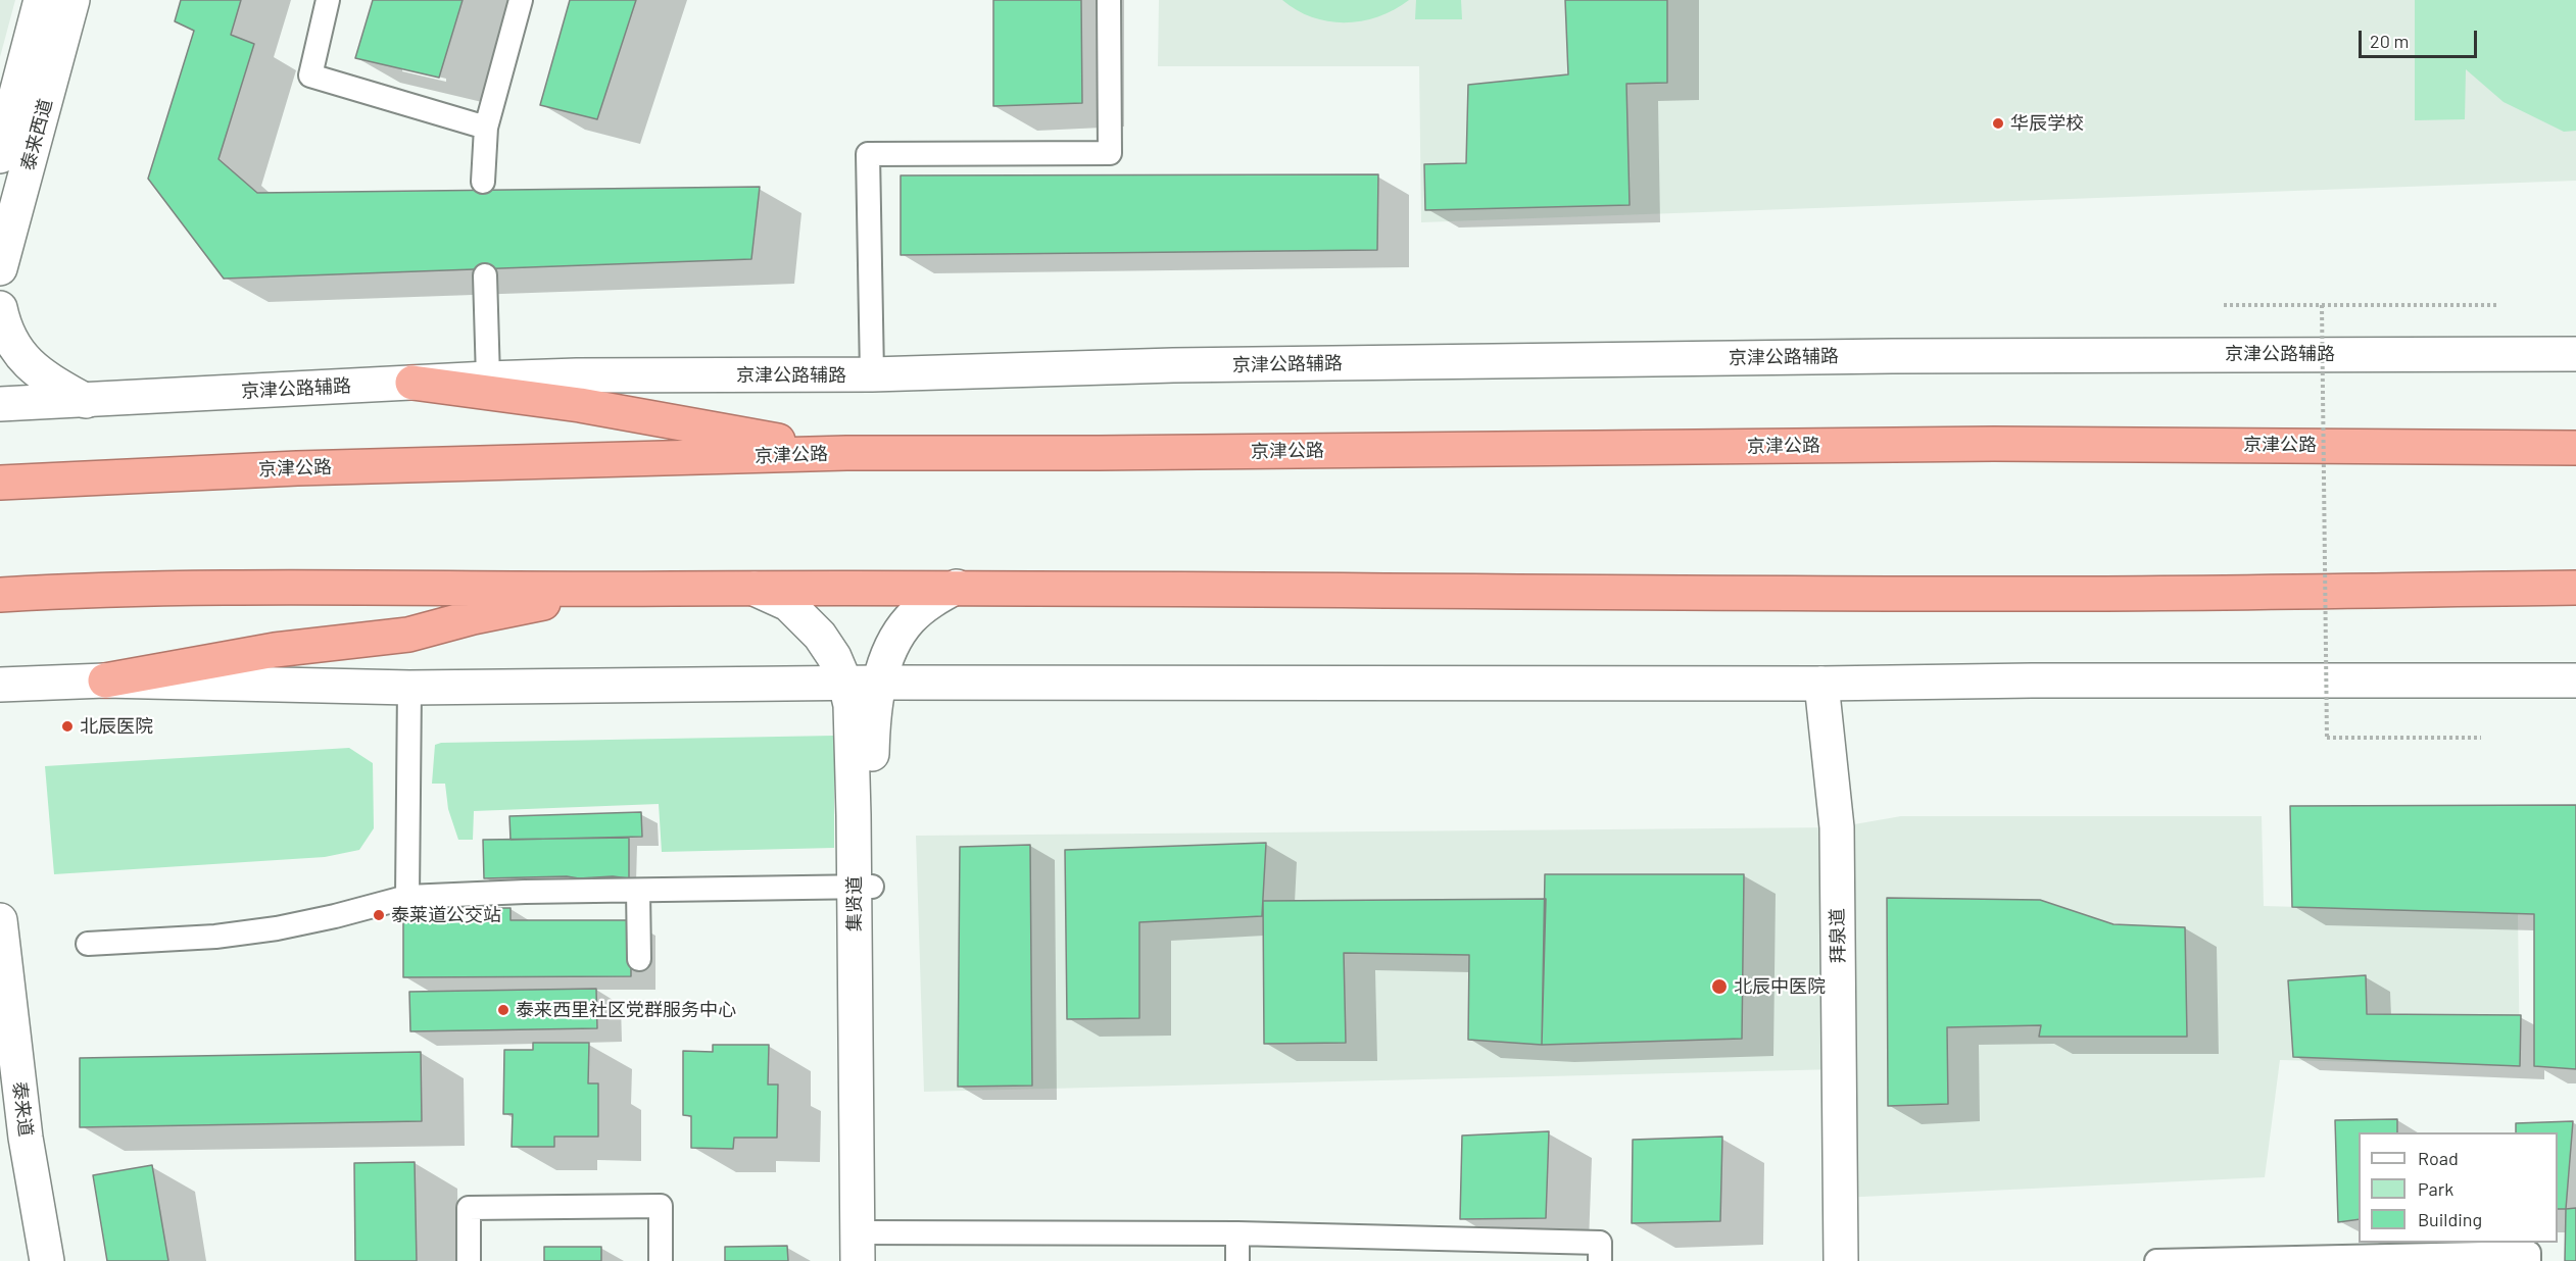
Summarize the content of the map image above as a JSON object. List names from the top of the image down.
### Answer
{
  "streets": {
    "highway": ["京津公路"],
    "main road": [
      "泰来西道",
      "京津公路辅路",
      "集贤道",
      "拜泉道",
      "泰来道"
    ]
  },
  "places": [
    "华辰学校",
    "北辰医院",
    "泰莱道公交站",
    "北辰中医院",
    "泰来西里社区党群服务中心"
  ],
  "legend": ["Road", "Park", "Building"],
  "scale_bar": "20 m"
}
